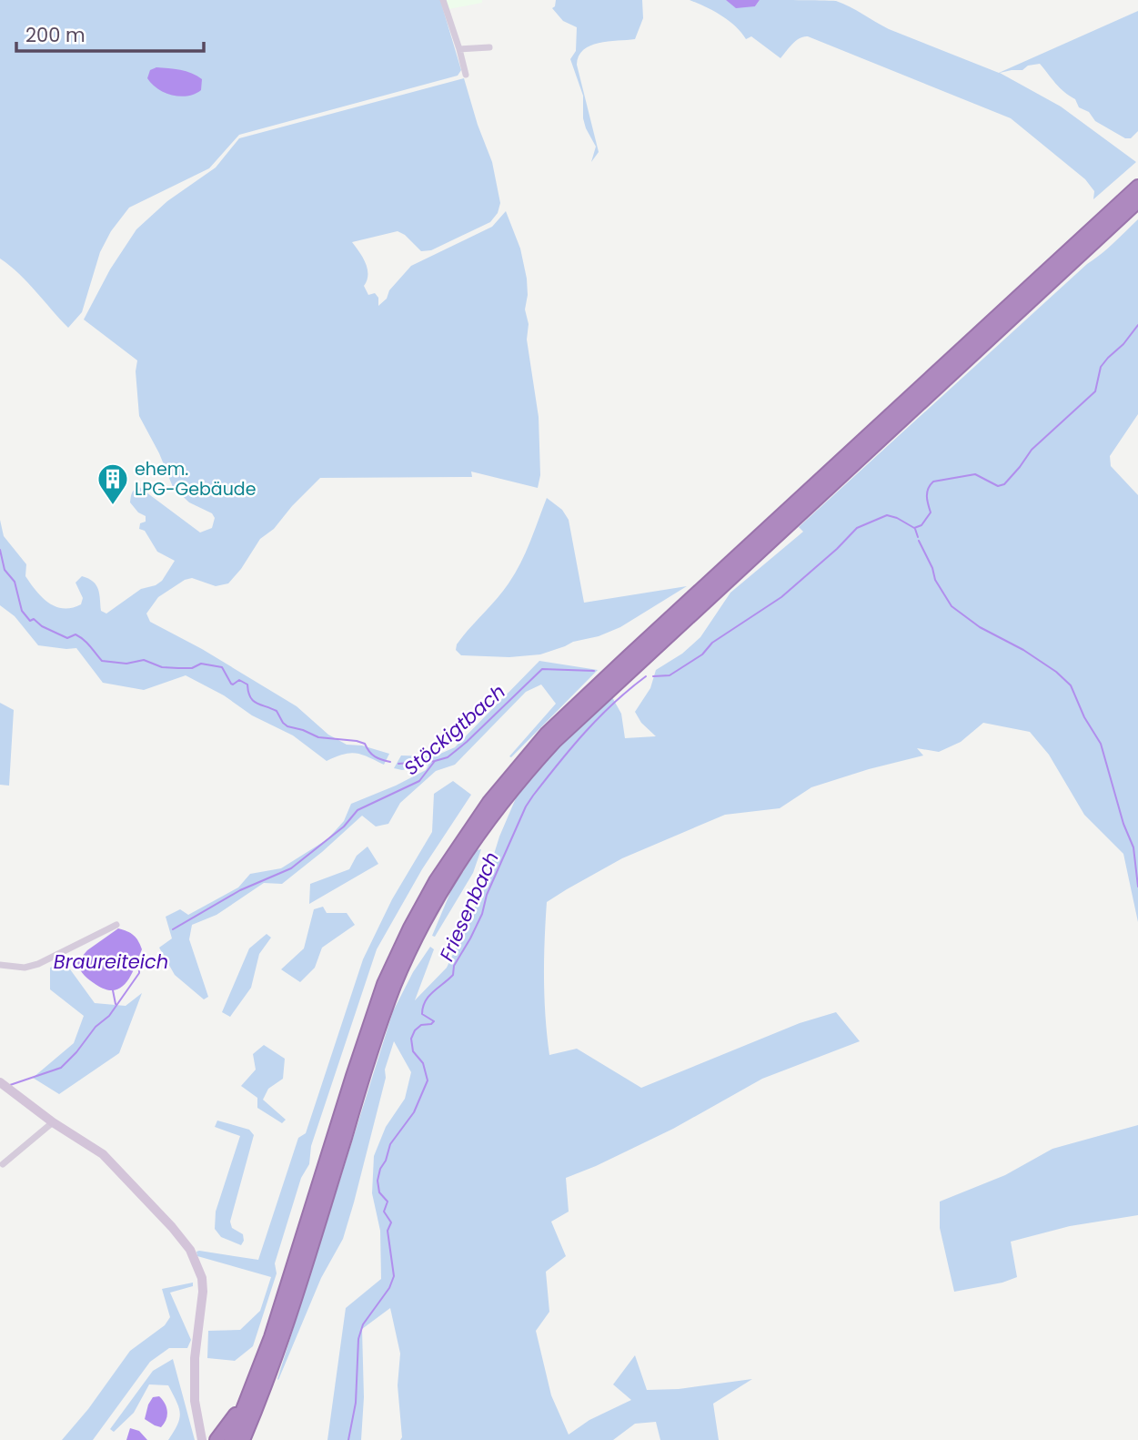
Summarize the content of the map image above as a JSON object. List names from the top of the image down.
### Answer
{
  "water": ["Stöckigtbach", "Friesenbach", "Braureiteich"],
  "places": {
    "building": ["ehem. LPG-Gebäude"]
  },
  "scale_bar": "200 m"
}
